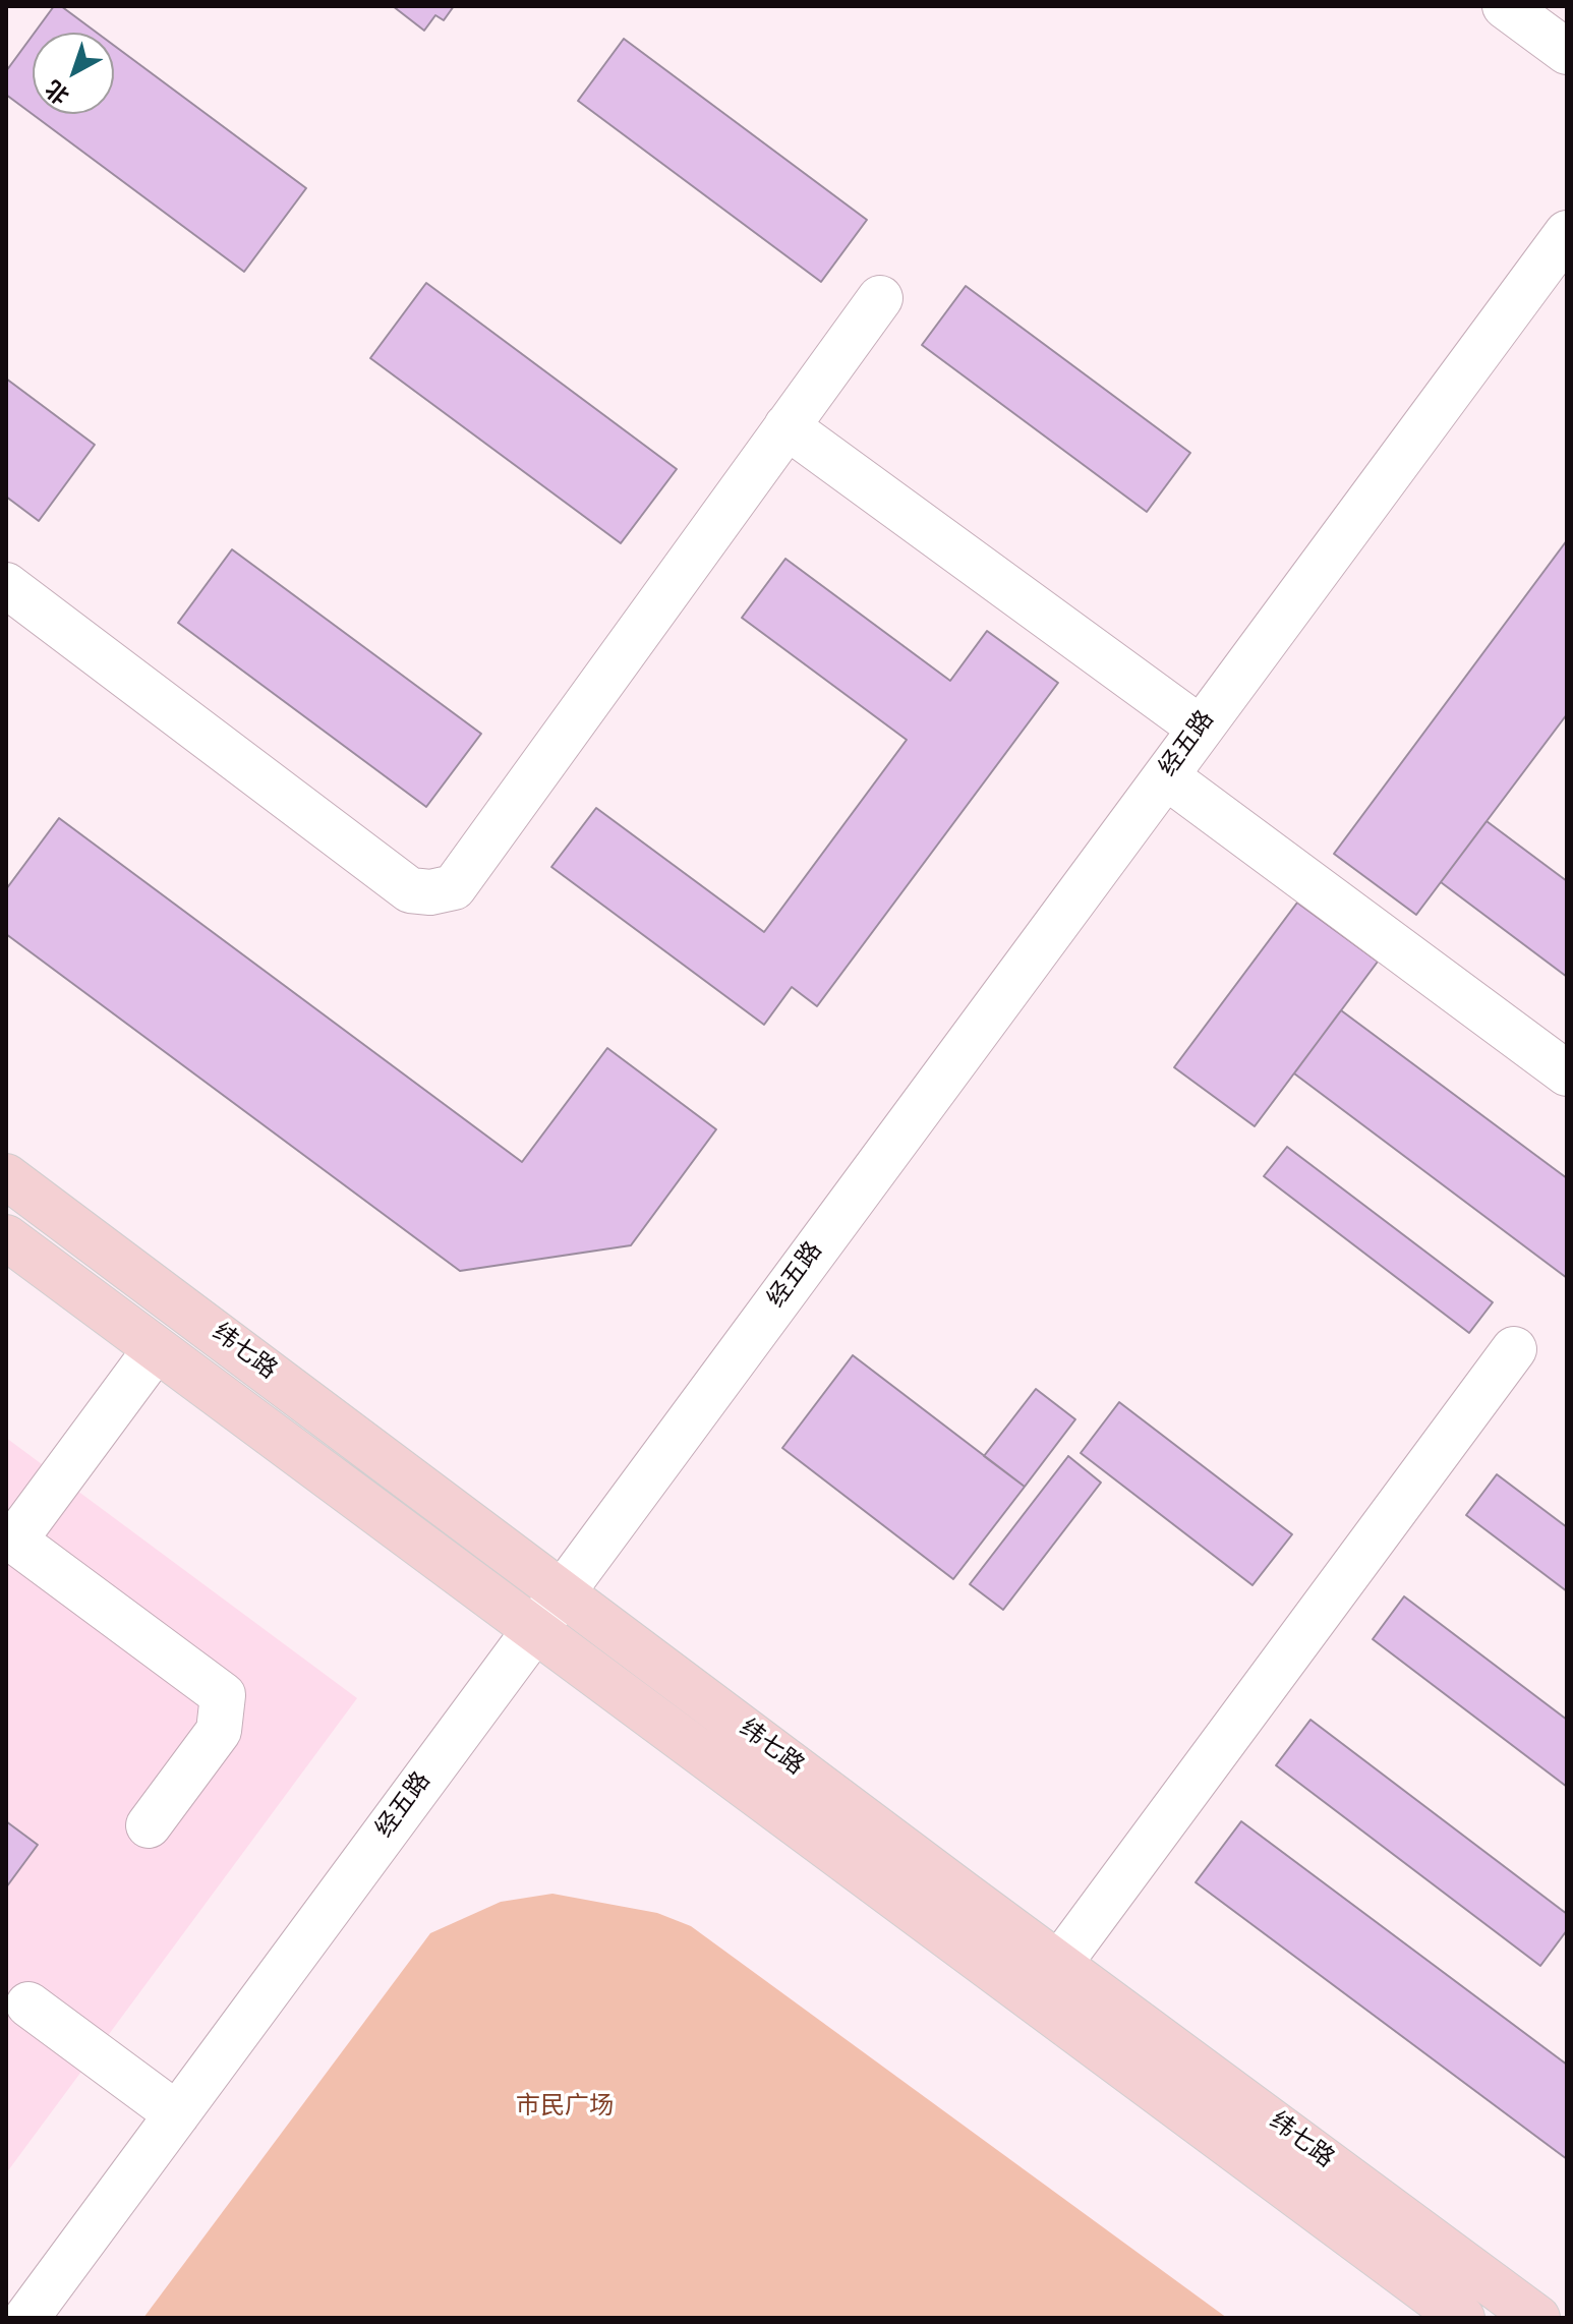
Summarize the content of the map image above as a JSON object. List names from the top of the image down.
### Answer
{
  "streets": {
    "main road": ["纬七路"],
    "street": ["经五路"]
  },
  "crossings": [
    ["经五路", "纬七路"]
  ],
  "parks": ["市民广场"],
  "north": "bottom left"
}
